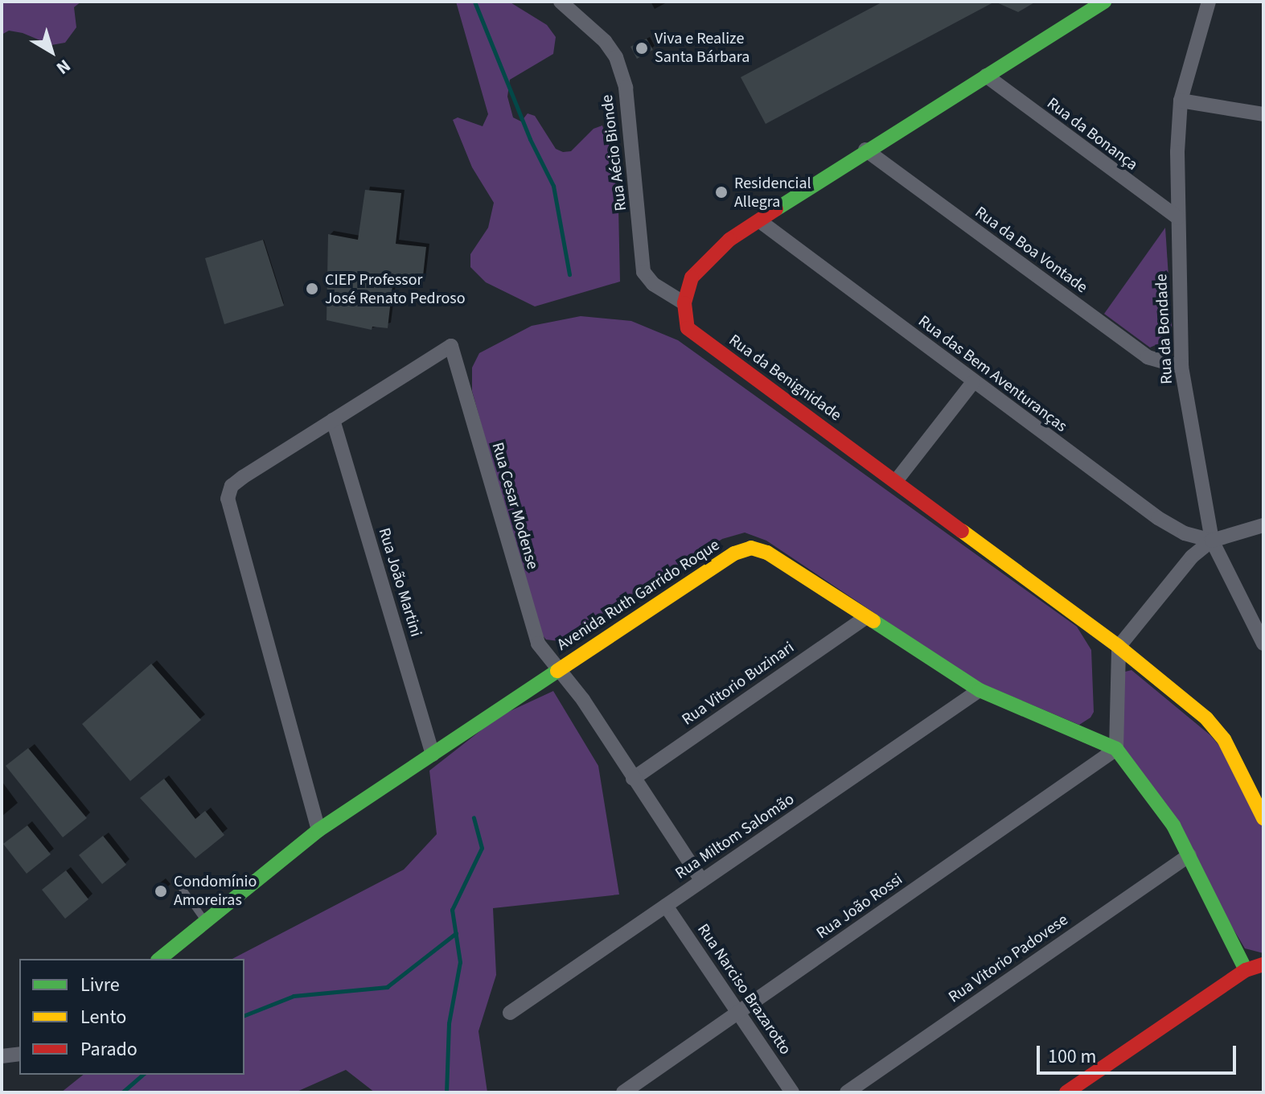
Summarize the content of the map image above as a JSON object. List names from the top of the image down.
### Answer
{
  "streets": {
    "street": [
      "Rua da Bonança",
      "Rua Aécio Bionde",
      "Rua da Boa Vontade",
      "Rua da Bondade",
      "Rua das Bem Aventuranças",
      "Rua da Benignidade",
      "Rua Cesar Modense",
      "Rua João Martini",
      "Avenida Ruth Garrido Roque",
      "Rua Vitorio Buzinari",
      "Rua Miltom Salomão",
      "Rua João Rossi",
      "Rua Vitorio Padovese",
      "Rua Narciso Brazarotto"
    ]
  },
  "crossings": [
    ["Rua da Bonança", "Rua da Bondade"],
    ["Rua Aécio Bionde", "Rua da Benignidade"],
    ["Rua da Boa Vontade", "Rua da Bondade"],
    ["Rua da Bondade", "Rua das Bem Aventuranças"],
    ["Rua Cesar Modense", "Rua João Martini"],
    ["Rua Cesar Modense", "Avenida Ruth Garrido Roque"],
    ["Rua Cesar Modense", "Rua Vitorio Buzinari"],
    ["Rua Cesar Modense", "Rua Miltom Salomão"],
    ["Rua João Martini", "Avenida Ruth Garrido Roque"],
    ["Avenida Ruth Garrido Roque", "Rua Vitorio Buzinari"],
    ["Avenida Ruth Garrido Roque", "Rua Miltom Salomão"],
    ["Avenida Ruth Garrido Roque", "Rua João Rossi"],
    ["Avenida Ruth Garrido Roque", "Rua Vitorio Padovese"],
    ["Rua Miltom Salomão", "Rua Narciso Brazarotto"],
    ["Rua João Rossi", "Rua Narciso Brazarotto"]
  ],
  "places": [
    "Viva e Realize Santa Bárbara",
    "Residencial Allegra",
    "CIEP Professor José Renato Pedroso",
    "Condomínio Amoreiras"
  ],
  "legend": ["Livre", "Lento", "Parado"],
  "scale_bar": "100 m",
  "north": "bottom right"
}
